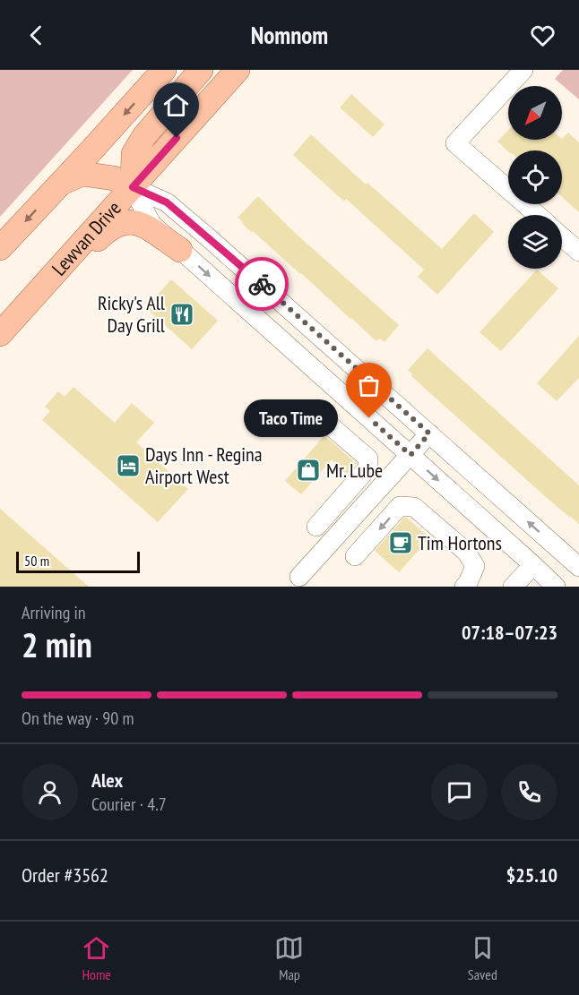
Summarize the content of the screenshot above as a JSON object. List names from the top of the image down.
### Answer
{
  "streets": {
    "main road": ["Lewvan Drive"]
  },
  "places": {
    "restaurant": ["Ricky's All Day Grill"],
    "other": ["Taco Time"],
    "hotel": ["Days Inn - Regina Airport West"],
    "shop": ["Mr. Lube"],
    "cafe": ["Tim Hortons"]
  },
  "scale_bar": "50 m",
  "north": "bottom left",
  "page": {
    "header": "Nomnom",
    "bubble": "Taco Time",
    "scale": "50 m",
    "heading": ["2 min", "Arriving in", "07:18–07:23"],
    "panel": [
      "Alex",
      "Courier · 4.7",
      "Order #3562",
      "$25.10"
    ],
    "bar": "On the way · 90 m",
    "tabs": ["Home", "Map", "Saved"]
  }
}
